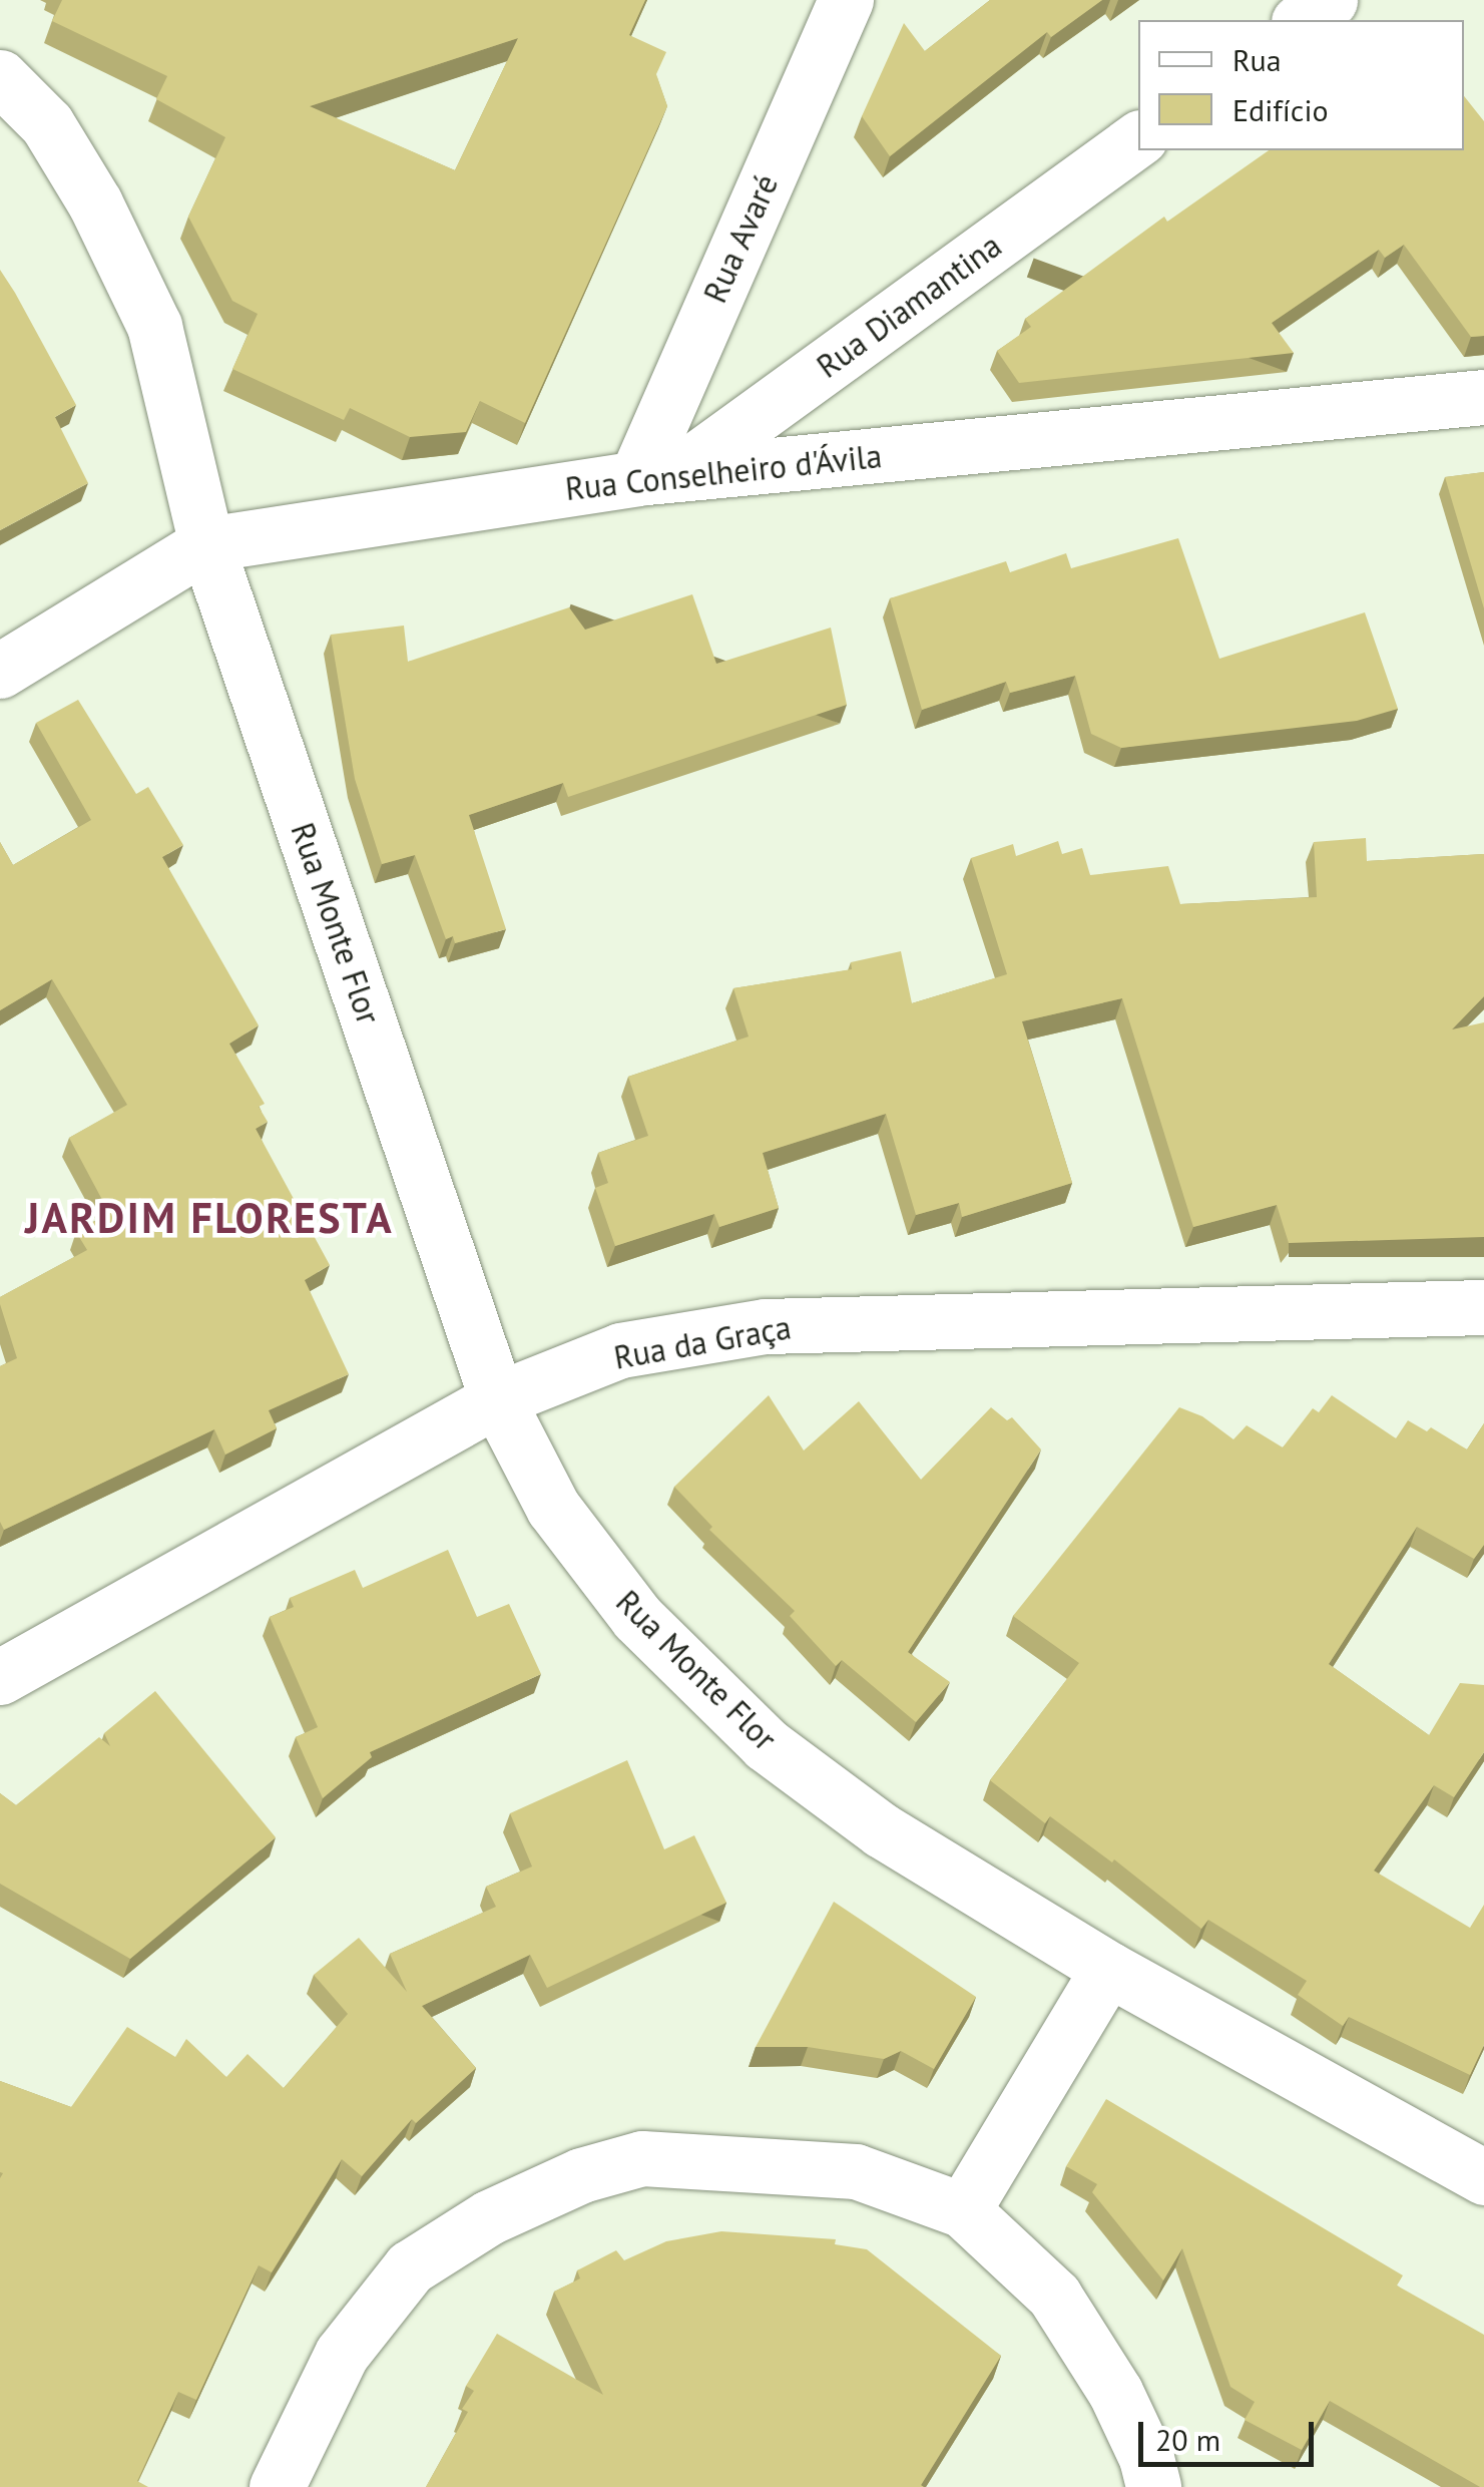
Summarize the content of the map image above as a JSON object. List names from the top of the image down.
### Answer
{
  "streets": {
    "street": [
      "Rua Avaré",
      "Rua Diamantina",
      "Rua Conselheiro d'Ávila",
      "Rua Monte Flor",
      "Rua da Graça"
    ]
  },
  "crossings": [
    ["Rua Avaré", "Rua Diamantina"],
    ["Rua Avaré", "Rua Conselheiro d'Ávila"],
    ["Rua Diamantina", "Rua Conselheiro d'Ávila"],
    ["Rua Conselheiro d'Ávila", "Rua Monte Flor"],
    ["Rua Monte Flor", "Rua da Graça"]
  ],
  "districts": ["JARDIM FLORESTA"],
  "legend": ["Rua", "Edifício"],
  "scale_bar": "20 m"
}
